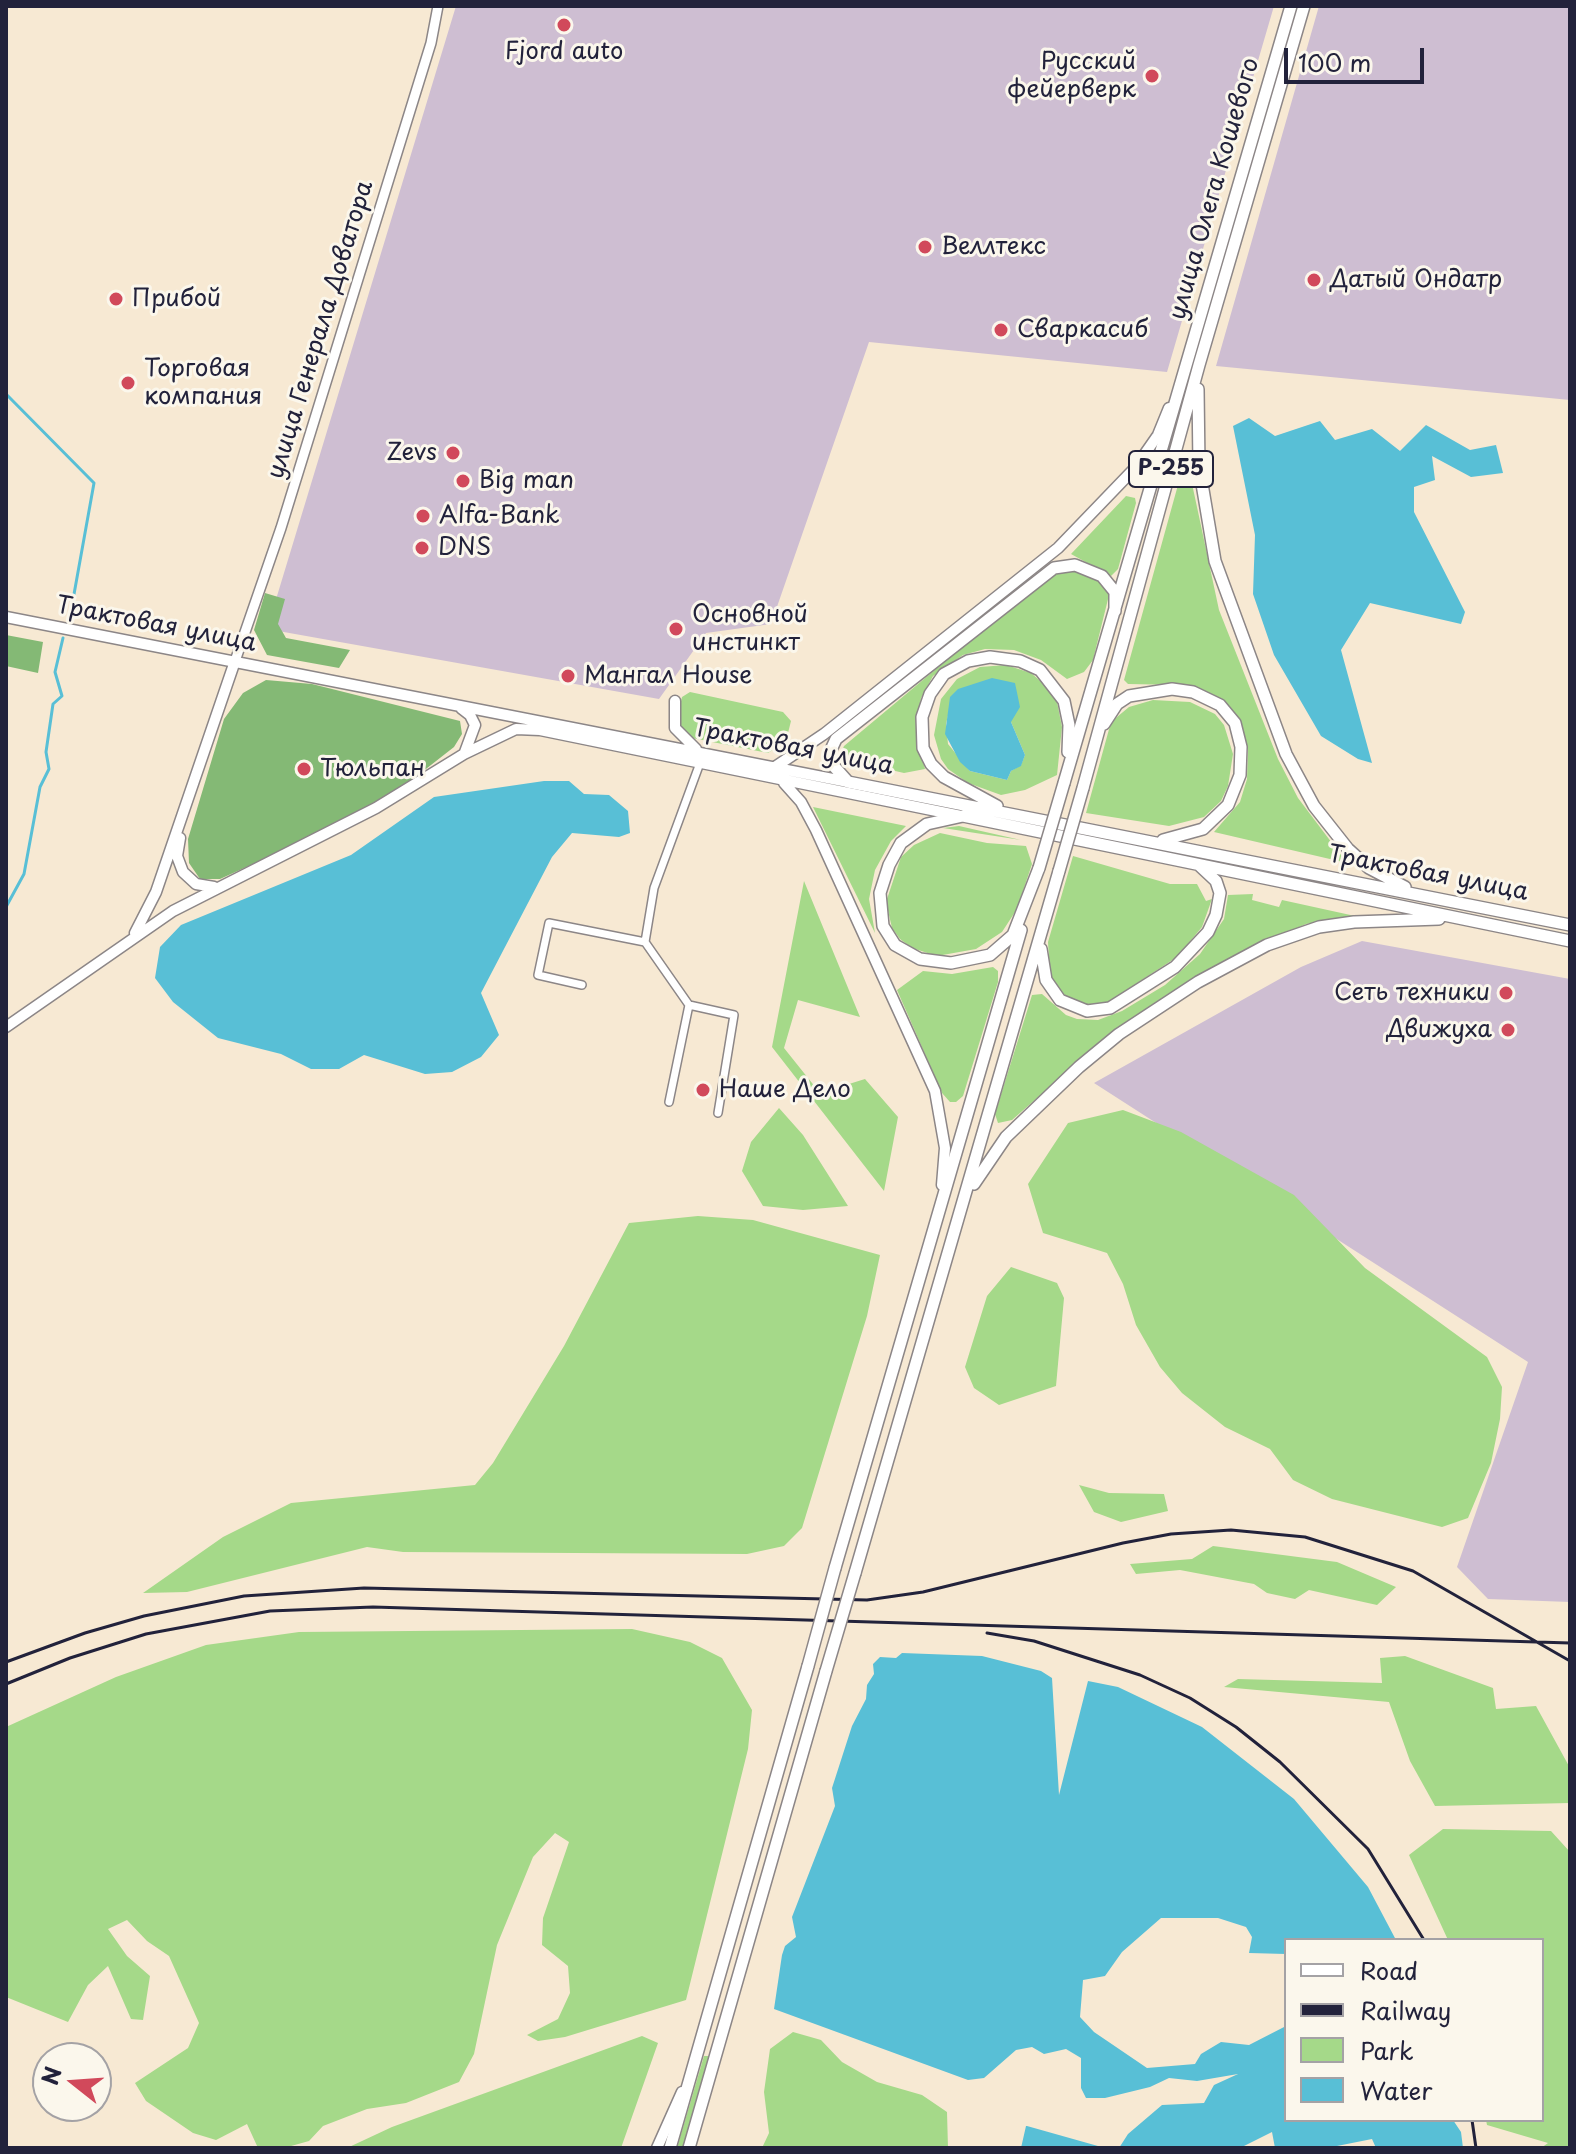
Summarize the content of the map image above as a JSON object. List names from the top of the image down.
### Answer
{
  "streets": {
    "main road": ["улица Олега Кошевого", "Р-255", "Трактовая улица"],
    "street": ["улица Генерала Доватора"]
  },
  "crossings": [
    ["улица Олега Кошевого", "Р-255"],
    ["улица Генерала Доватора", "Трактовая улица"]
  ],
  "places": [
    "Fjord auto",
    "Русский фейерверк",
    "Веллтекс",
    "Датый Ондатр",
    "Прибой",
    "Сваркаcиб",
    "Торговая компания",
    "Zevs",
    "Big man",
    "Alfa-Bank",
    "DNS",
    "Основной инстинкт",
    "Мангал House",
    "Тюльпан",
    "Сеть техники",
    "Движуха",
    "Наше Дело"
  ],
  "legend": [
    "Road",
    "Railway",
    "Park",
    "Water"
  ],
  "scale_bar": "100 m",
  "north": "left"
}
